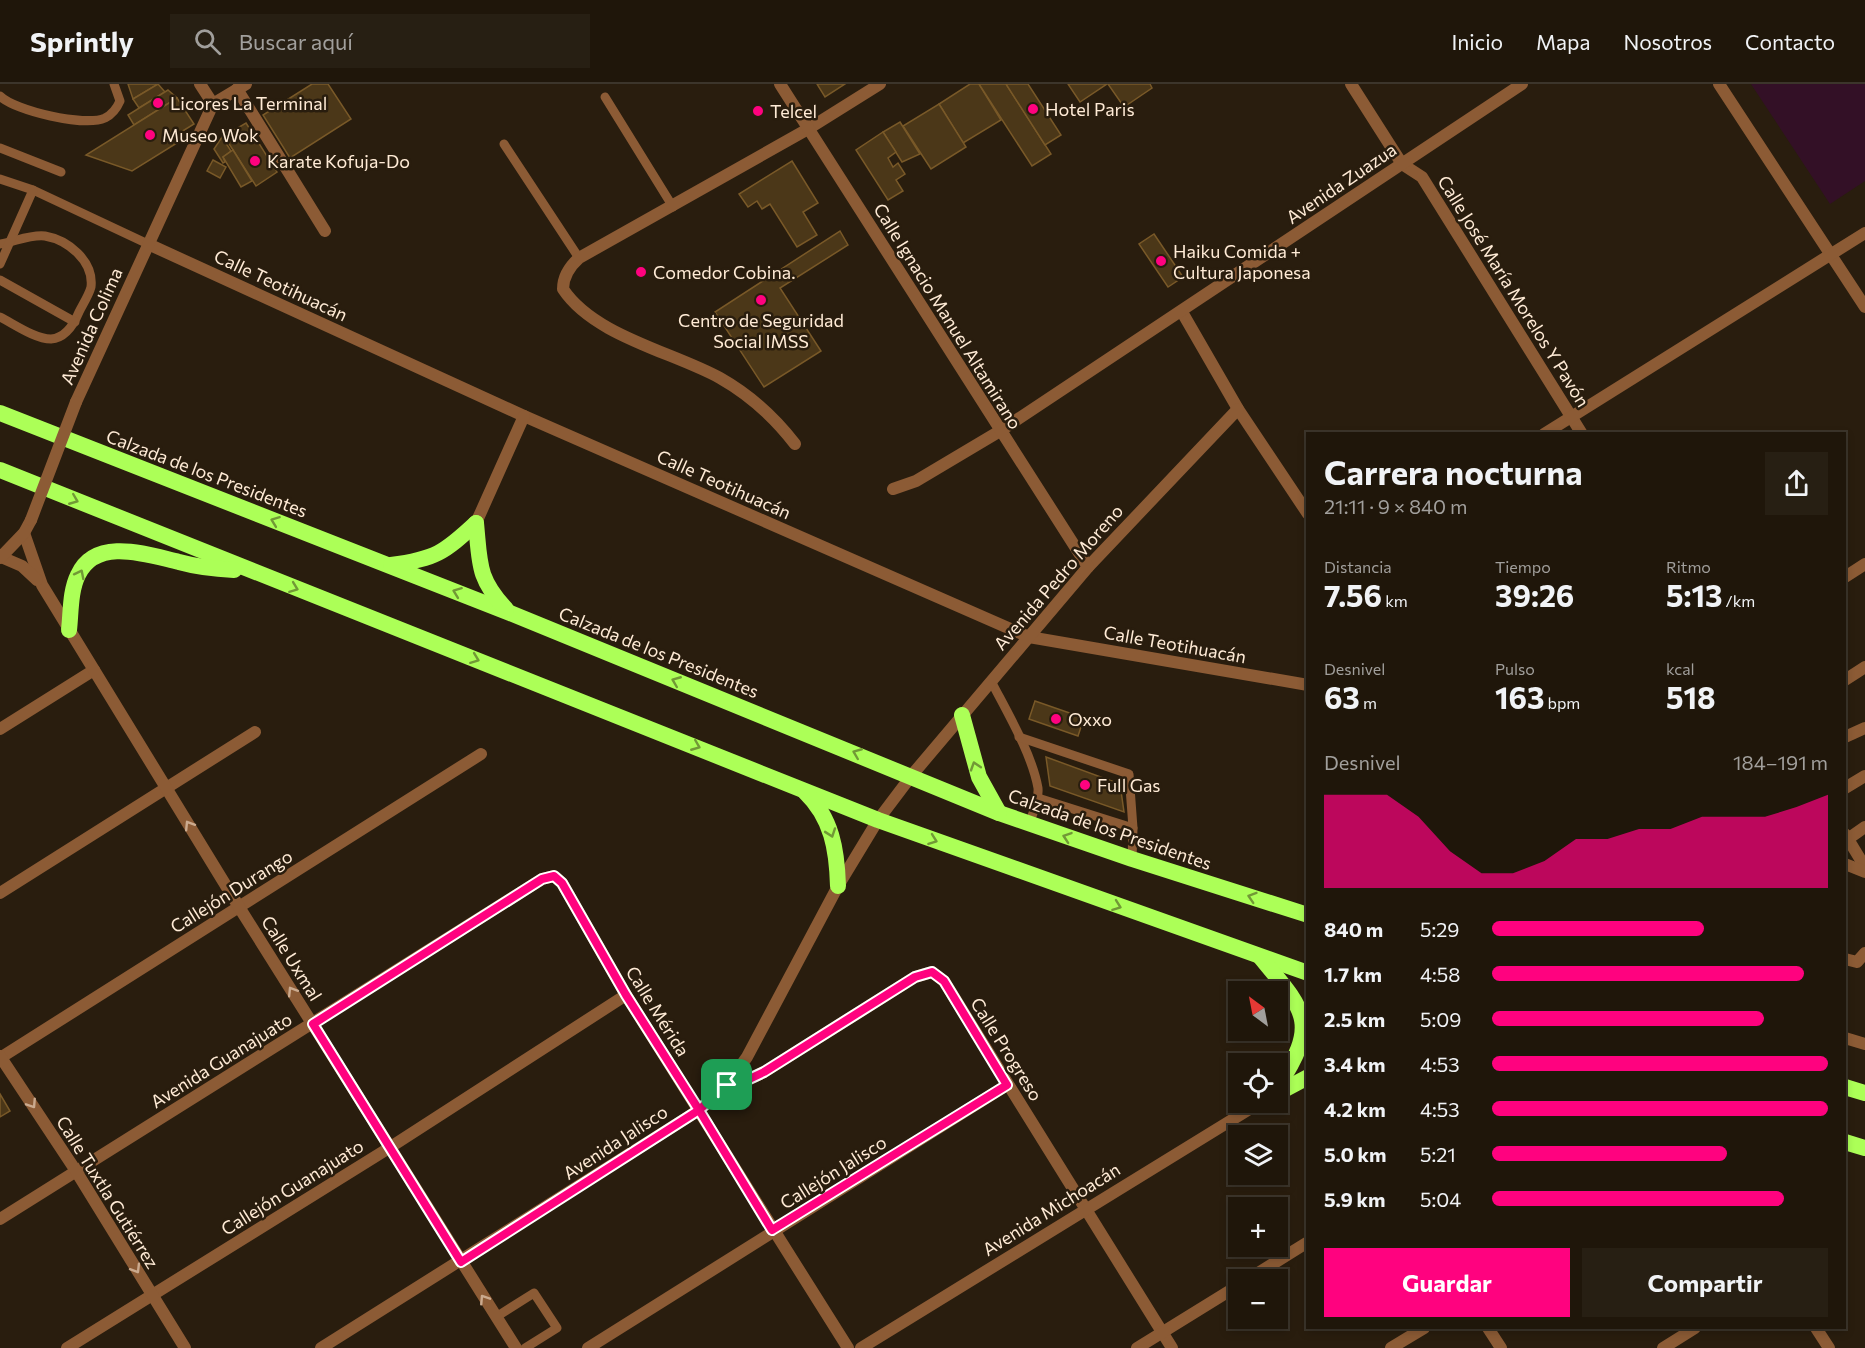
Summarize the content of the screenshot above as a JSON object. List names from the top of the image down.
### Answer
{
  "streets": {
    "highway": ["Calzada de los Presidentes"],
    "street": [
      "Avenida Zuazua",
      "Calle Teotihuacán",
      "Calle José María Morelos Y Pavón",
      "Calle Ignacio Manuel Altamirano",
      "Avenida Colima",
      "Avenida Pedro Moreno",
      "Callejón Durango",
      "Calle Uxmal",
      "Calle Mérida",
      "Calle Progreso",
      "Avenida Guanajuato",
      "Avenida Jalisco",
      "Callejón Jalisco",
      "Callejón Guanajuato",
      "Calle Tuxtla Gutiérrez",
      "Avenida Michoacán"
    ]
  },
  "crossings": [
    ["Avenida Zuazua", "Calle José María Morelos Y Pavón"],
    ["Avenida Zuazua", "Calle Ignacio Manuel Altamirano"],
    ["Calle Teotihuacán", "Avenida Colima"],
    ["Calle Teotihuacán", "Avenida Pedro Moreno"],
    ["Calle Ignacio Manuel Altamirano", "Avenida Pedro Moreno"],
    ["Avenida Colima", "Calle Uxmal"],
    ["Calzada de los Presidentes", "Avenida Pedro Moreno"],
    ["Avenida Pedro Moreno", "Avenida Jalisco"],
    ["Callejón Durango", "Calle Uxmal"],
    ["Callejón Durango", "Calle Tuxtla Gutiérrez"],
    ["Calle Uxmal", "Avenida Guanajuato"],
    ["Calle Uxmal", "Avenida Jalisco"],
    ["Calle Uxmal", "Callejón Guanajuato"],
    ["Calle Mérida", "Avenida Guanajuato"],
    ["Calle Mérida", "Avenida Jalisco"],
    ["Calle Mérida", "Callejón Jalisco"],
    ["Calle Mérida", "Callejón Guanajuato"],
    ["Calle Progreso", "Avenida Jalisco"],
    ["Calle Progreso", "Callejón Jalisco"],
    ["Calle Progreso", "Avenida Michoacán"],
    ["Avenida Guanajuato", "Calle Tuxtla Gutiérrez"],
    ["Callejón Guanajuato", "Calle Tuxtla Gutiérrez"]
  ],
  "one_way": ["Calle Tuxtla Gutiérrez"],
  "places": [
    "Licores La Terminal",
    "Hotel Paris",
    "Telcel",
    "Museo Wok",
    "Karate Kofuja-Do",
    "Haiku Comida + Cultura Japonesa",
    "Comedor Cobina.",
    "Centro de Seguridad Social IMSS",
    "Oxxo",
    "Full Gas"
  ],
  "north": "top left",
  "page": {
    "header": "Sprintly",
    "search": "Buscar aquí",
    "nav": [
      "Inicio",
      "Mapa",
      "Nosotros",
      "Contacto"
    ],
    "heading": ["Carrera nocturna", "21:11 · 9 × 840 m"],
    "stats": [
      ["Distancia", "7.56 km"],
      ["Tiempo", "39:26"],
      ["Ritmo", "5:13 /km"],
      ["Desnivel", "63 m"],
      ["Pulso", "163 bpm"],
      ["kcal", "518"]
    ],
    "chart": ["Desnivel", "184–191 m"],
    "list": [
      {
        "name": "840 m",
        "note": "5:29"
      },
      {
        "name": "1.7 km",
        "note": "4:58"
      },
      {
        "name": "2.5 km",
        "note": "5:09"
      },
      {
        "name": "3.4 km",
        "note": "4:53"
      },
      {
        "name": "4.2 km",
        "note": "4:53"
      },
      {
        "name": "5.0 km",
        "note": "5:21"
      },
      {
        "name": "5.9 km",
        "note": "5:04"
      }
    ],
    "map_buttons": ["+", "−"],
    "buttons": ["Guardar", "Compartir"]
  }
}
